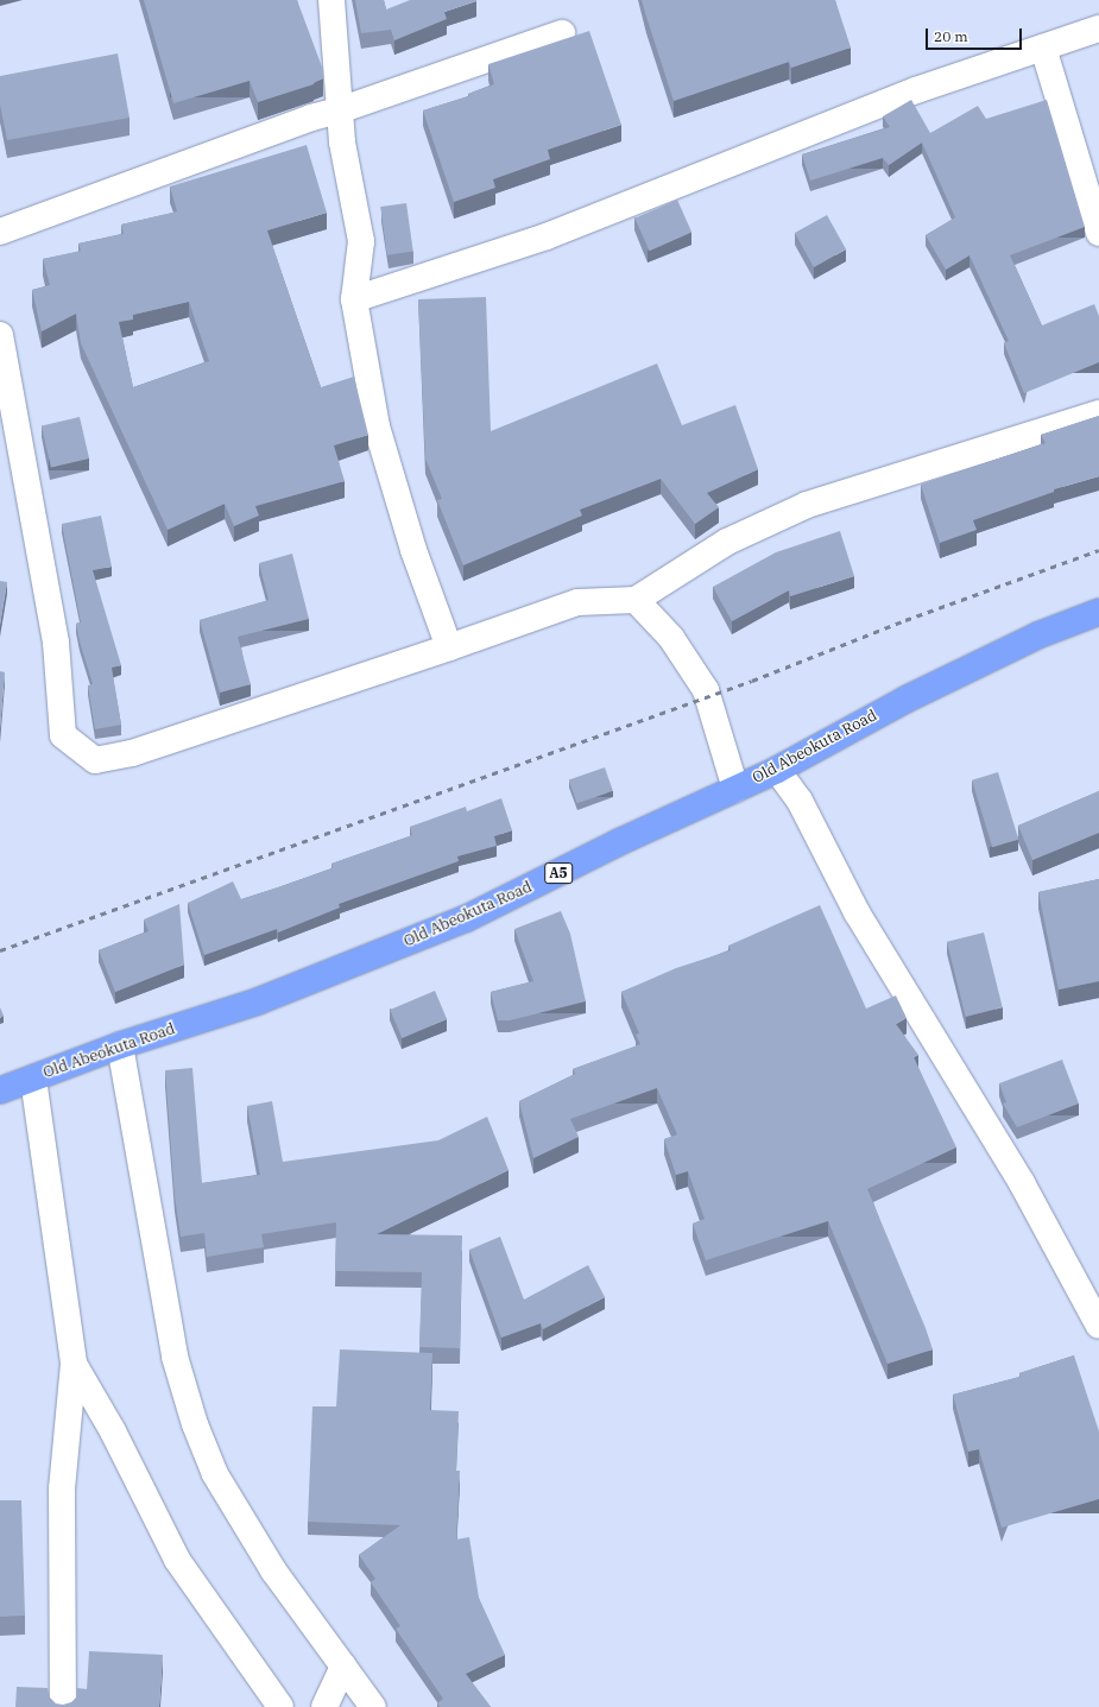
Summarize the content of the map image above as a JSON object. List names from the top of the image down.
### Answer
{
  "streets": {
    "highway": ["Old Abeokuta Road", "A5"]
  },
  "scale_bar": "20 m"
}
